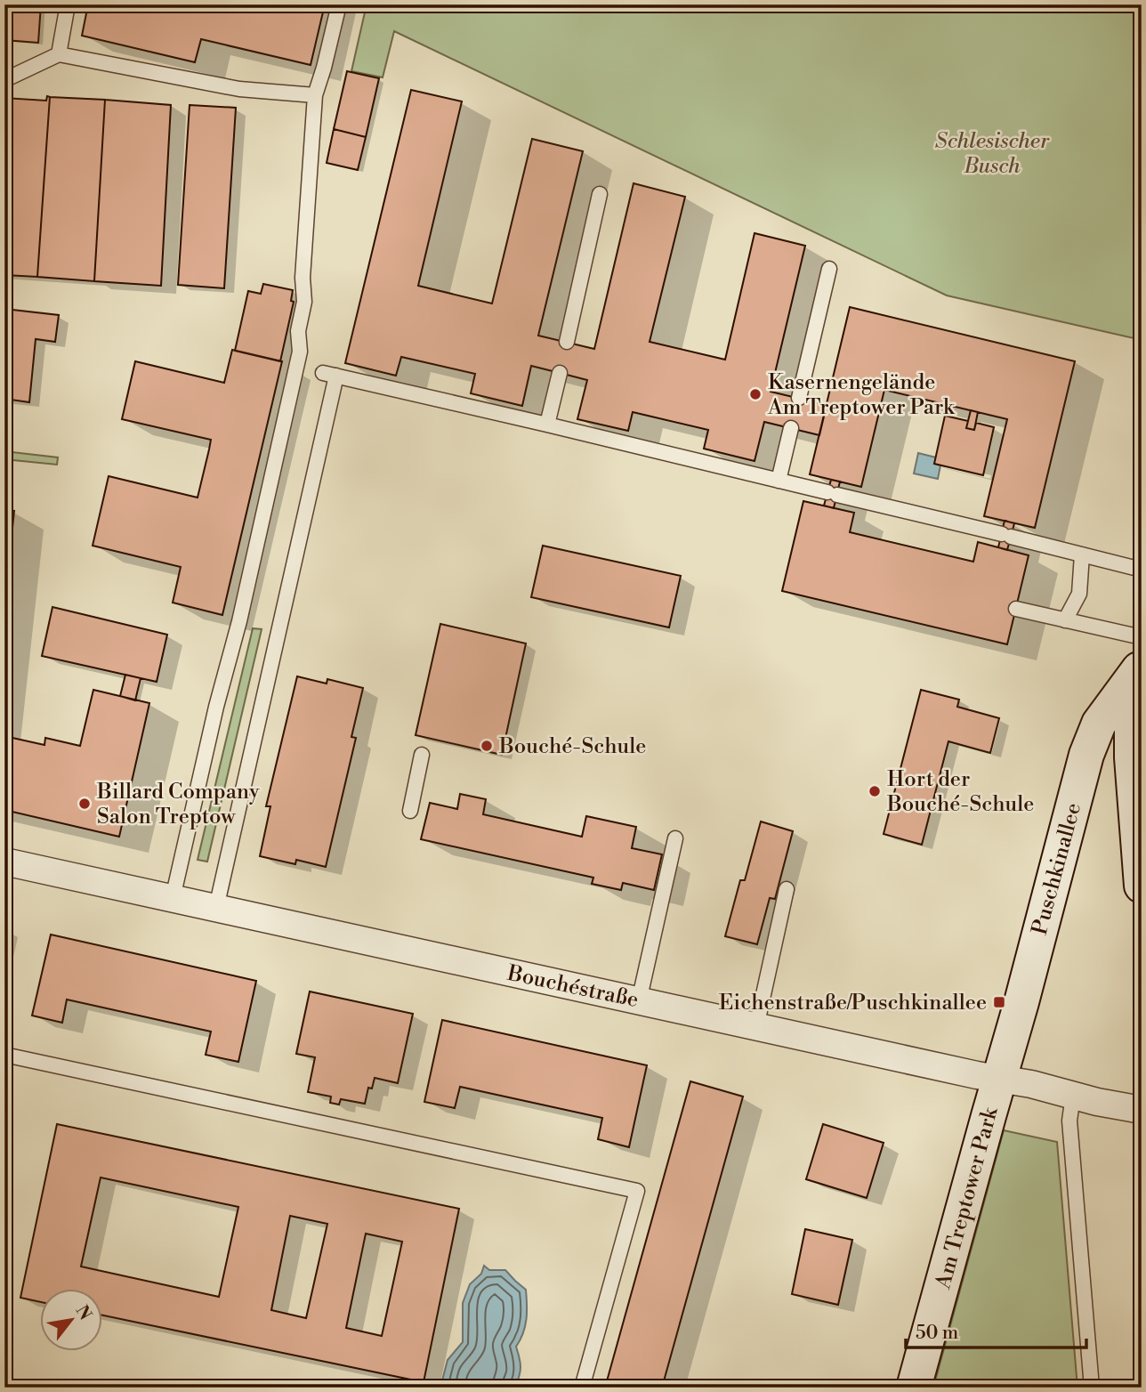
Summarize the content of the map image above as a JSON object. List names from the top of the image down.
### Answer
{
  "streets": {
    "main road": ["Puschkinallee", "Am Treptower Park"],
    "street": ["Bouchéstraße"]
  },
  "crossings": [
    ["Puschkinallee", "Bouchéstraße"],
    ["Puschkinallee", "Am Treptower Park"],
    ["Bouchéstraße", "Am Treptower Park"]
  ],
  "parks": ["Schlesischer Busch"],
  "places": {
    "other": [
      "Kasernengelände Am Treptower Park",
      "Bouché-Schule",
      "Hort der Bouché-Schule",
      "Billard Company Salon Treptow"
    ],
    "transit": ["Eichenstraße/Puschkinallee"]
  },
  "scale_bar": "50 m",
  "north": "top right"
}
